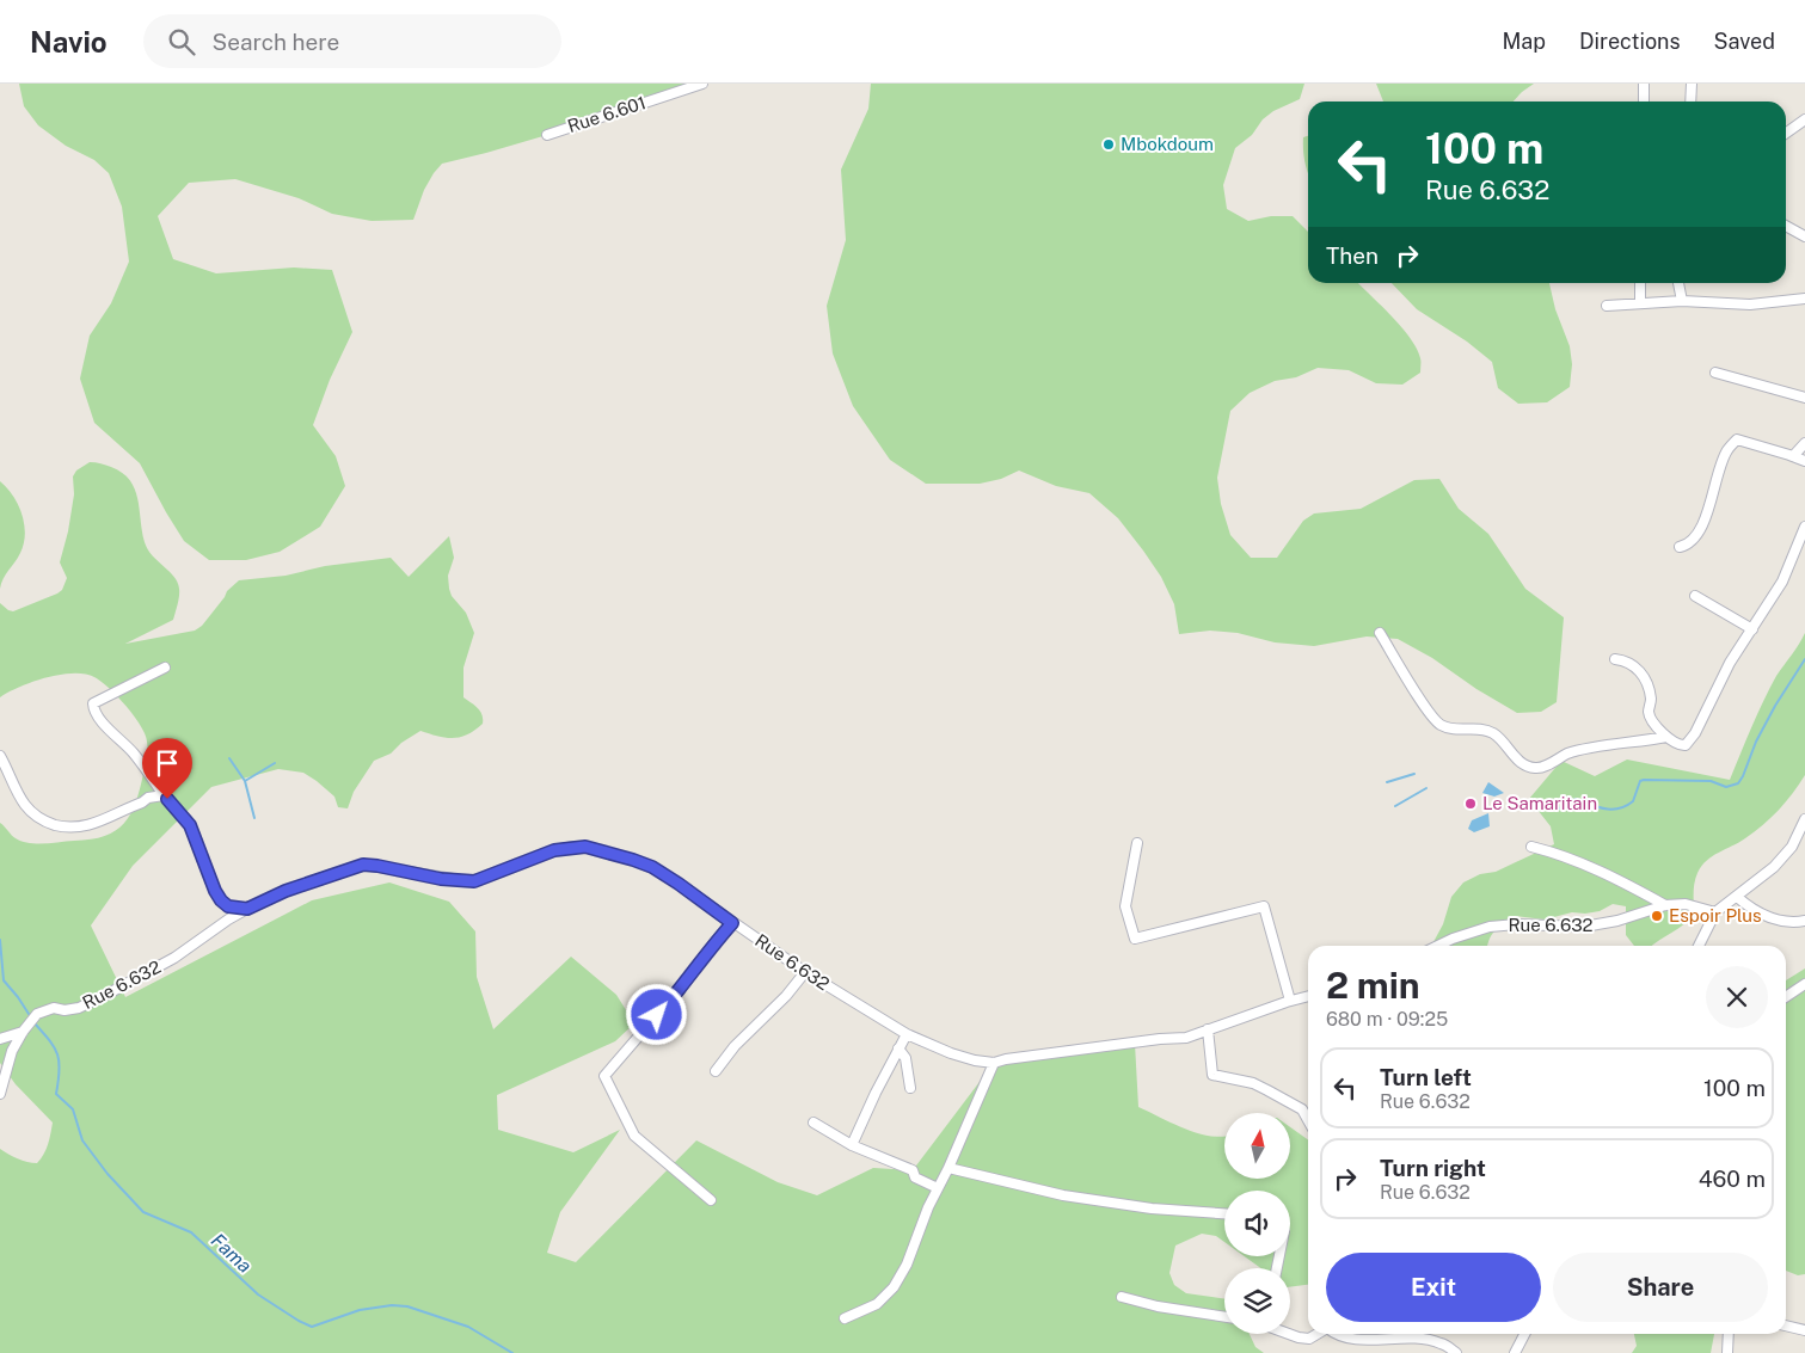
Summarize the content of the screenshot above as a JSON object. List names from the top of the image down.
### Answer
{
  "streets": {
    "street": ["Rue 6.601", "Rue 6.632"]
  },
  "water": ["Fama"],
  "places": ["Mbokdoum", "Le Samaritain", "Espoir Plus"],
  "north": "top",
  "page": {
    "header": "Navio",
    "search": "Search here",
    "nav": ["Map", "Directions", "Saved"],
    "turn": ["100 m", "Rue 6.632"],
    "then": "Then",
    "heading": ["2 min", "680 m · 09:25"],
    "list": [
      {
        "name": "Turn left",
        "note": "Rue 6.632",
        "value": "100 m"
      },
      {
        "name": "Turn right",
        "note": "Rue 6.632",
        "value": "460 m"
      }
    ],
    "buttons": ["Exit", "Share"]
  }
}
